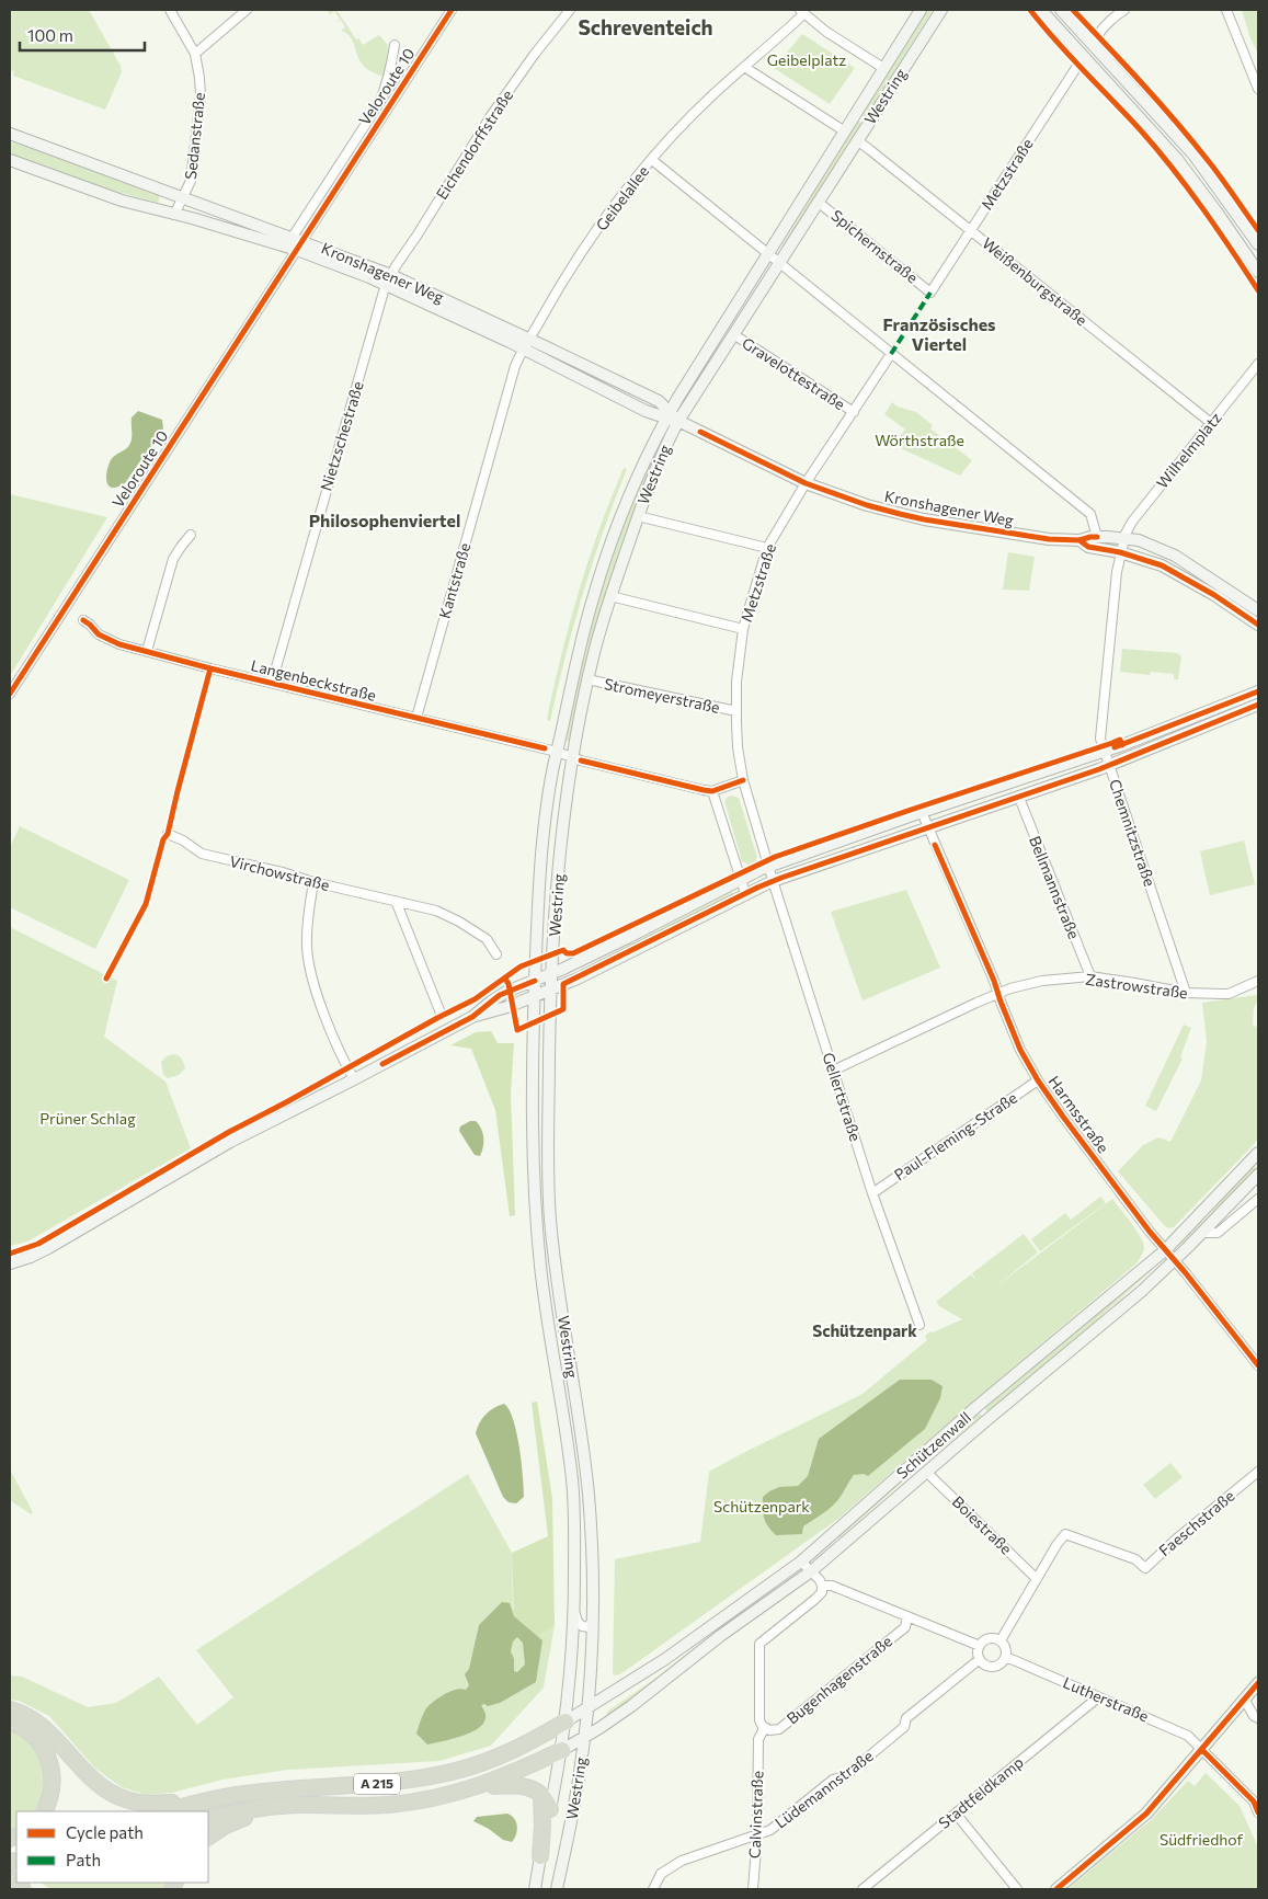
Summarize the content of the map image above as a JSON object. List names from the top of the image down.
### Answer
{
  "streets": {
    "highway": ["A 215"],
    "main road": ["Westring", "Kronshagener Weg", "Schützenwall"],
    "street": [
      "Veloroute 10",
      "Sedanstraße",
      "Eichendorffstraße",
      "Metzstraße",
      "Geibelallee",
      "Spichernstraße",
      "Weißenburgstraße",
      "Gravelottestraße",
      "Nietzschestraße",
      "Wilhelmplatz",
      "Kantstraße",
      "Langenbeckstraße",
      "Stromeyerstraße",
      "Chemnitzstraße",
      "Virchowstraße",
      "Bellmannstraße",
      "Zastrowstraße",
      "Gellertstraße",
      "Harmsstraße",
      "Paul-Fleming-Straße",
      "Faeschstraße",
      "Boiestraße",
      "Bugenhagenstraße",
      "Lutherstraße",
      "Lüdemannstraße",
      "Stadtfeldkamp",
      "Calvinstraße"
    ]
  },
  "crossings": [
    ["Westring", "Spichernstraße"],
    ["Westring", "Kronshagener Weg"],
    ["Westring", "Weißenburgstraße"],
    ["Westring", "Gravelottestraße"],
    ["Westring", "Langenbeckstraße"],
    ["Westring", "Stromeyerstraße"],
    ["Westring", "Schützenwall"],
    ["Westring", "A 215"],
    ["Sedanstraße", "Kronshagener Weg"],
    ["Eichendorffstraße", "Kronshagener Weg"],
    ["Eichendorffstraße", "Nietzschestraße"],
    ["Metzstraße", "Spichernstraße"],
    ["Metzstraße", "Kronshagener Weg"],
    ["Metzstraße", "Weißenburgstraße"],
    ["Metzstraße", "Gravelottestraße"],
    ["Metzstraße", "Stromeyerstraße"],
    ["Metzstraße", "Gellertstraße"],
    ["Geibelallee", "Kronshagener Weg"],
    ["Geibelallee", "Kantstraße"],
    ["Kronshagener Weg", "Nietzschestraße"],
    ["Kronshagener Weg", "Wilhelmplatz"],
    ["Kronshagener Weg", "Kantstraße"],
    ["Kronshagener Weg", "Chemnitzstraße"],
    ["Weißenburgstraße", "Wilhelmplatz"],
    ["Nietzschestraße", "Langenbeckstraße"],
    ["Wilhelmplatz", "Chemnitzstraße"],
    ["Kantstraße", "Langenbeckstraße"],
    ["Chemnitzstraße", "Zastrowstraße"],
    ["Bellmannstraße", "Zastrowstraße"],
    ["Zastrowstraße", "Gellertstraße"],
    ["Zastrowstraße", "Harmsstraße"],
    ["Gellertstraße", "Paul-Fleming-Straße"],
    ["Harmsstraße", "Paul-Fleming-Straße"],
    ["Harmsstraße", "Schützenwall"],
    ["Schützenwall", "Boiestraße"],
    ["Schützenwall", "A 215"],
    ["Faeschstraße", "Boiestraße"],
    ["Bugenhagenstraße", "Calvinstraße"],
    ["Lutherstraße", "Lüdemannstraße"],
    ["Lutherstraße", "Stadtfeldkamp"],
    ["Lüdemannstraße", "Calvinstraße"]
  ],
  "districts": [
    "Schreventeich",
    "Französisches Viertel",
    "Philosophenviertel",
    "Schützenpark"
  ],
  "parks": [
    "Geibelplatz",
    "Wörthstraße",
    "Prüner Schlag",
    "Schützenpark",
    "Südfriedhof"
  ],
  "legend": ["Cycle path", "Path"],
  "scale_bar": "100 m"
}
